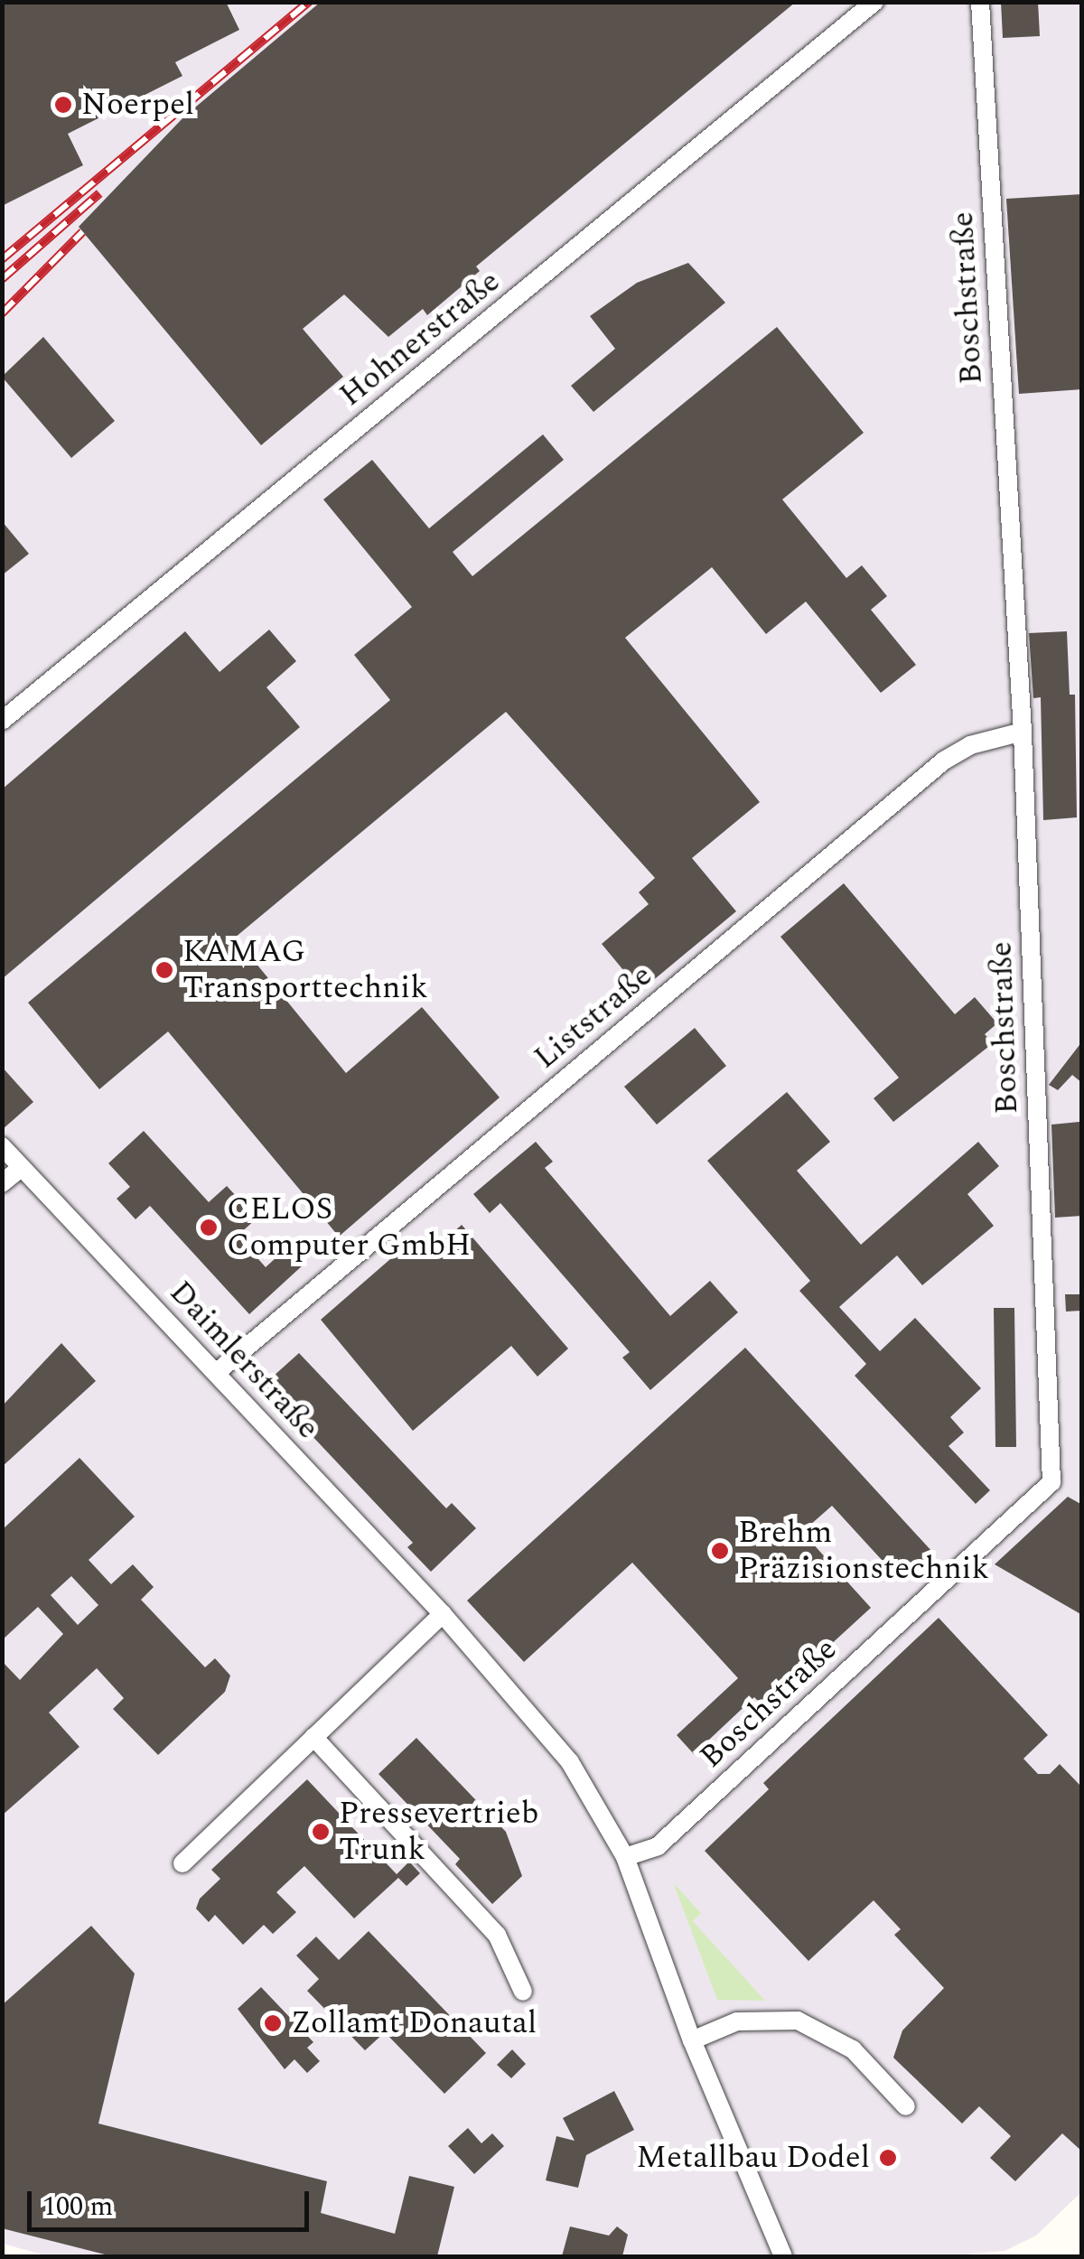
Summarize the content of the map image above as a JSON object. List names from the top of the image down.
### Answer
{
  "streets": {
    "street": [
      "Boschstraße",
      "Hohnerstraße",
      "Liststraße",
      "Daimlerstraße"
    ]
  },
  "crossings": [
    ["Boschstraße", "Liststraße"],
    ["Boschstraße", "Daimlerstraße"],
    ["Liststraße", "Daimlerstraße"]
  ],
  "places": [
    "Noerpel",
    "KAMAG Transporttechnik",
    "CELOS Computer GmbH",
    "Brehm Präzisionstechnik",
    "Pressevertrieb Trunk",
    "Zollamt Donautal",
    "Metallbau Dodel"
  ],
  "scale_bar": "100 m"
}
